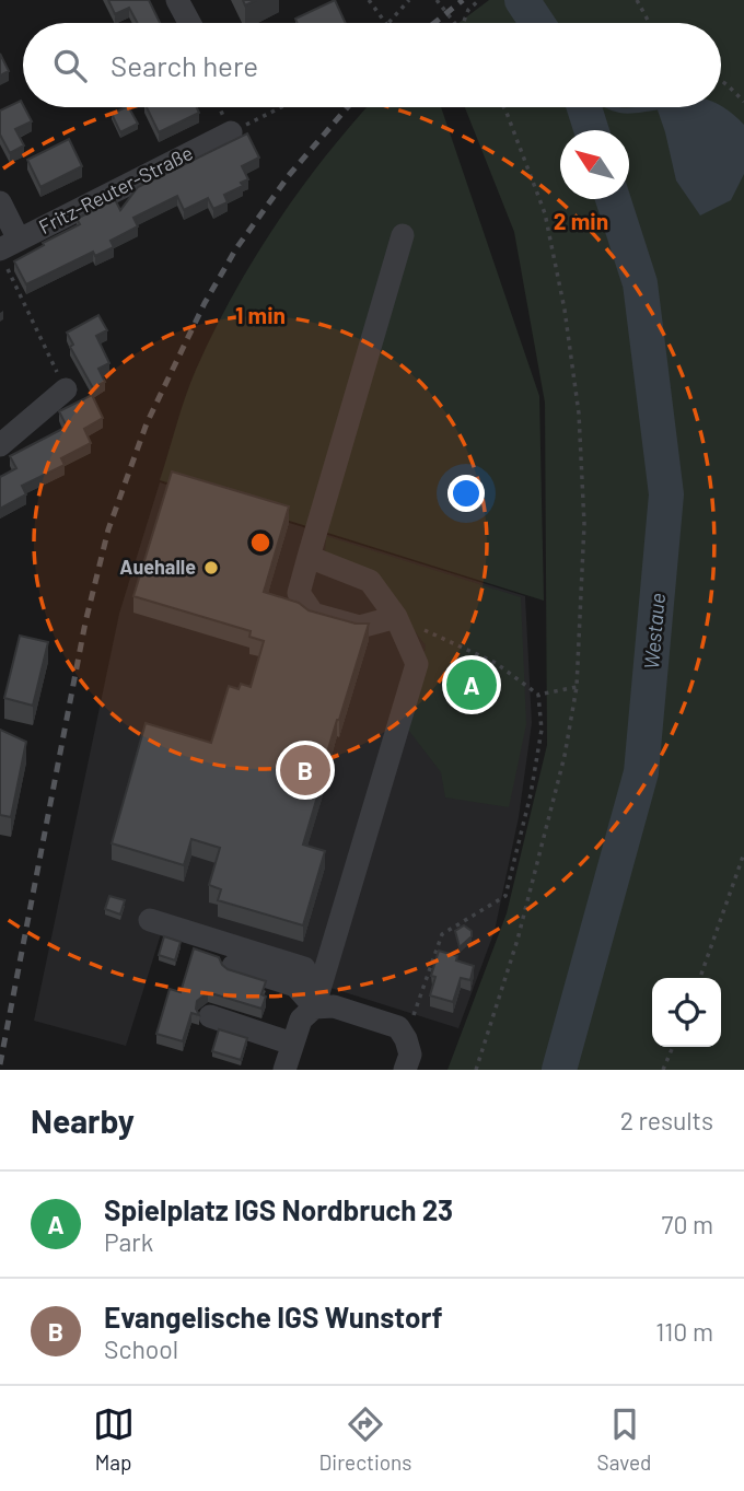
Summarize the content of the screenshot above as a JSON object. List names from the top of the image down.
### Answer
{
  "streets": {
    "street": ["Fritz-Reuter-Straße"]
  },
  "water": ["Westaue"],
  "places": ["Auehalle"],
  "north": "top left",
  "page": {
    "search": "Search here",
    "pins": ["A", "B"],
    "heading": ["Nearby", "2 results"],
    "list": [
      {
        "mark": "A",
        "name": "Spielplatz IGS Nordbruch 23",
        "note": "Park",
        "value": "70 m"
      },
      {
        "mark": "B",
        "name": "Evangelische IGS Wunstorf",
        "note": "School",
        "value": "110 m"
      }
    ],
    "nav": ["Map", "Directions", "Saved"]
  },
  "rings": ["2 min", "1 min"]
}
